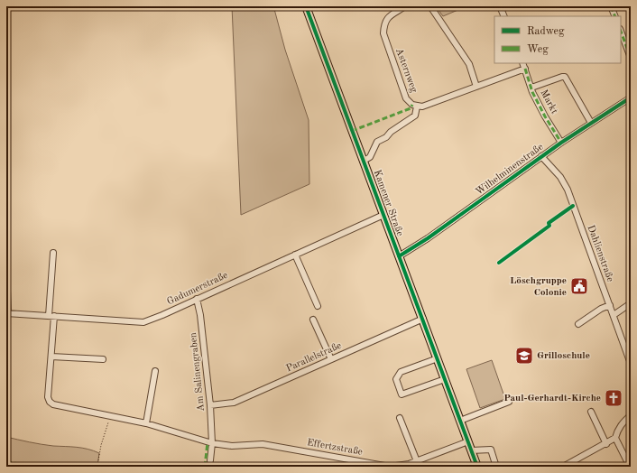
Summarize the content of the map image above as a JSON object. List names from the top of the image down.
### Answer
{
  "streets": {
    "main road": ["Kamener Straße"],
    "street": [
      "Asternweg",
      "Markt",
      "Wilhelminenstraße",
      "Dahlienstraße",
      "Gadumerstraße",
      "Parallelstraße",
      "Am Salinengraben",
      "Effertzstraße"
    ]
  },
  "crossings": [
    ["Asternweg", "Markt"],
    ["Markt", "Wilhelminenstraße"],
    ["Wilhelminenstraße", "Kamener Straße"],
    ["Wilhelminenstraße", "Dahlienstraße"],
    ["Kamener Straße", "Gadumerstraße"],
    ["Kamener Straße", "Parallelstraße"],
    ["Kamener Straße", "Effertzstraße"],
    ["Gadumerstraße", "Am Salinengraben"],
    ["Parallelstraße", "Am Salinengraben"],
    ["Am Salinengraben", "Effertzstraße"]
  ],
  "places": {
    "public building": ["Löschgruppe Colonie"],
    "school or university": ["Grilloschule"],
    "church": ["Paul-Gerhardt-Kirche"]
  },
  "legend": ["Radweg", "Weg"]
}
